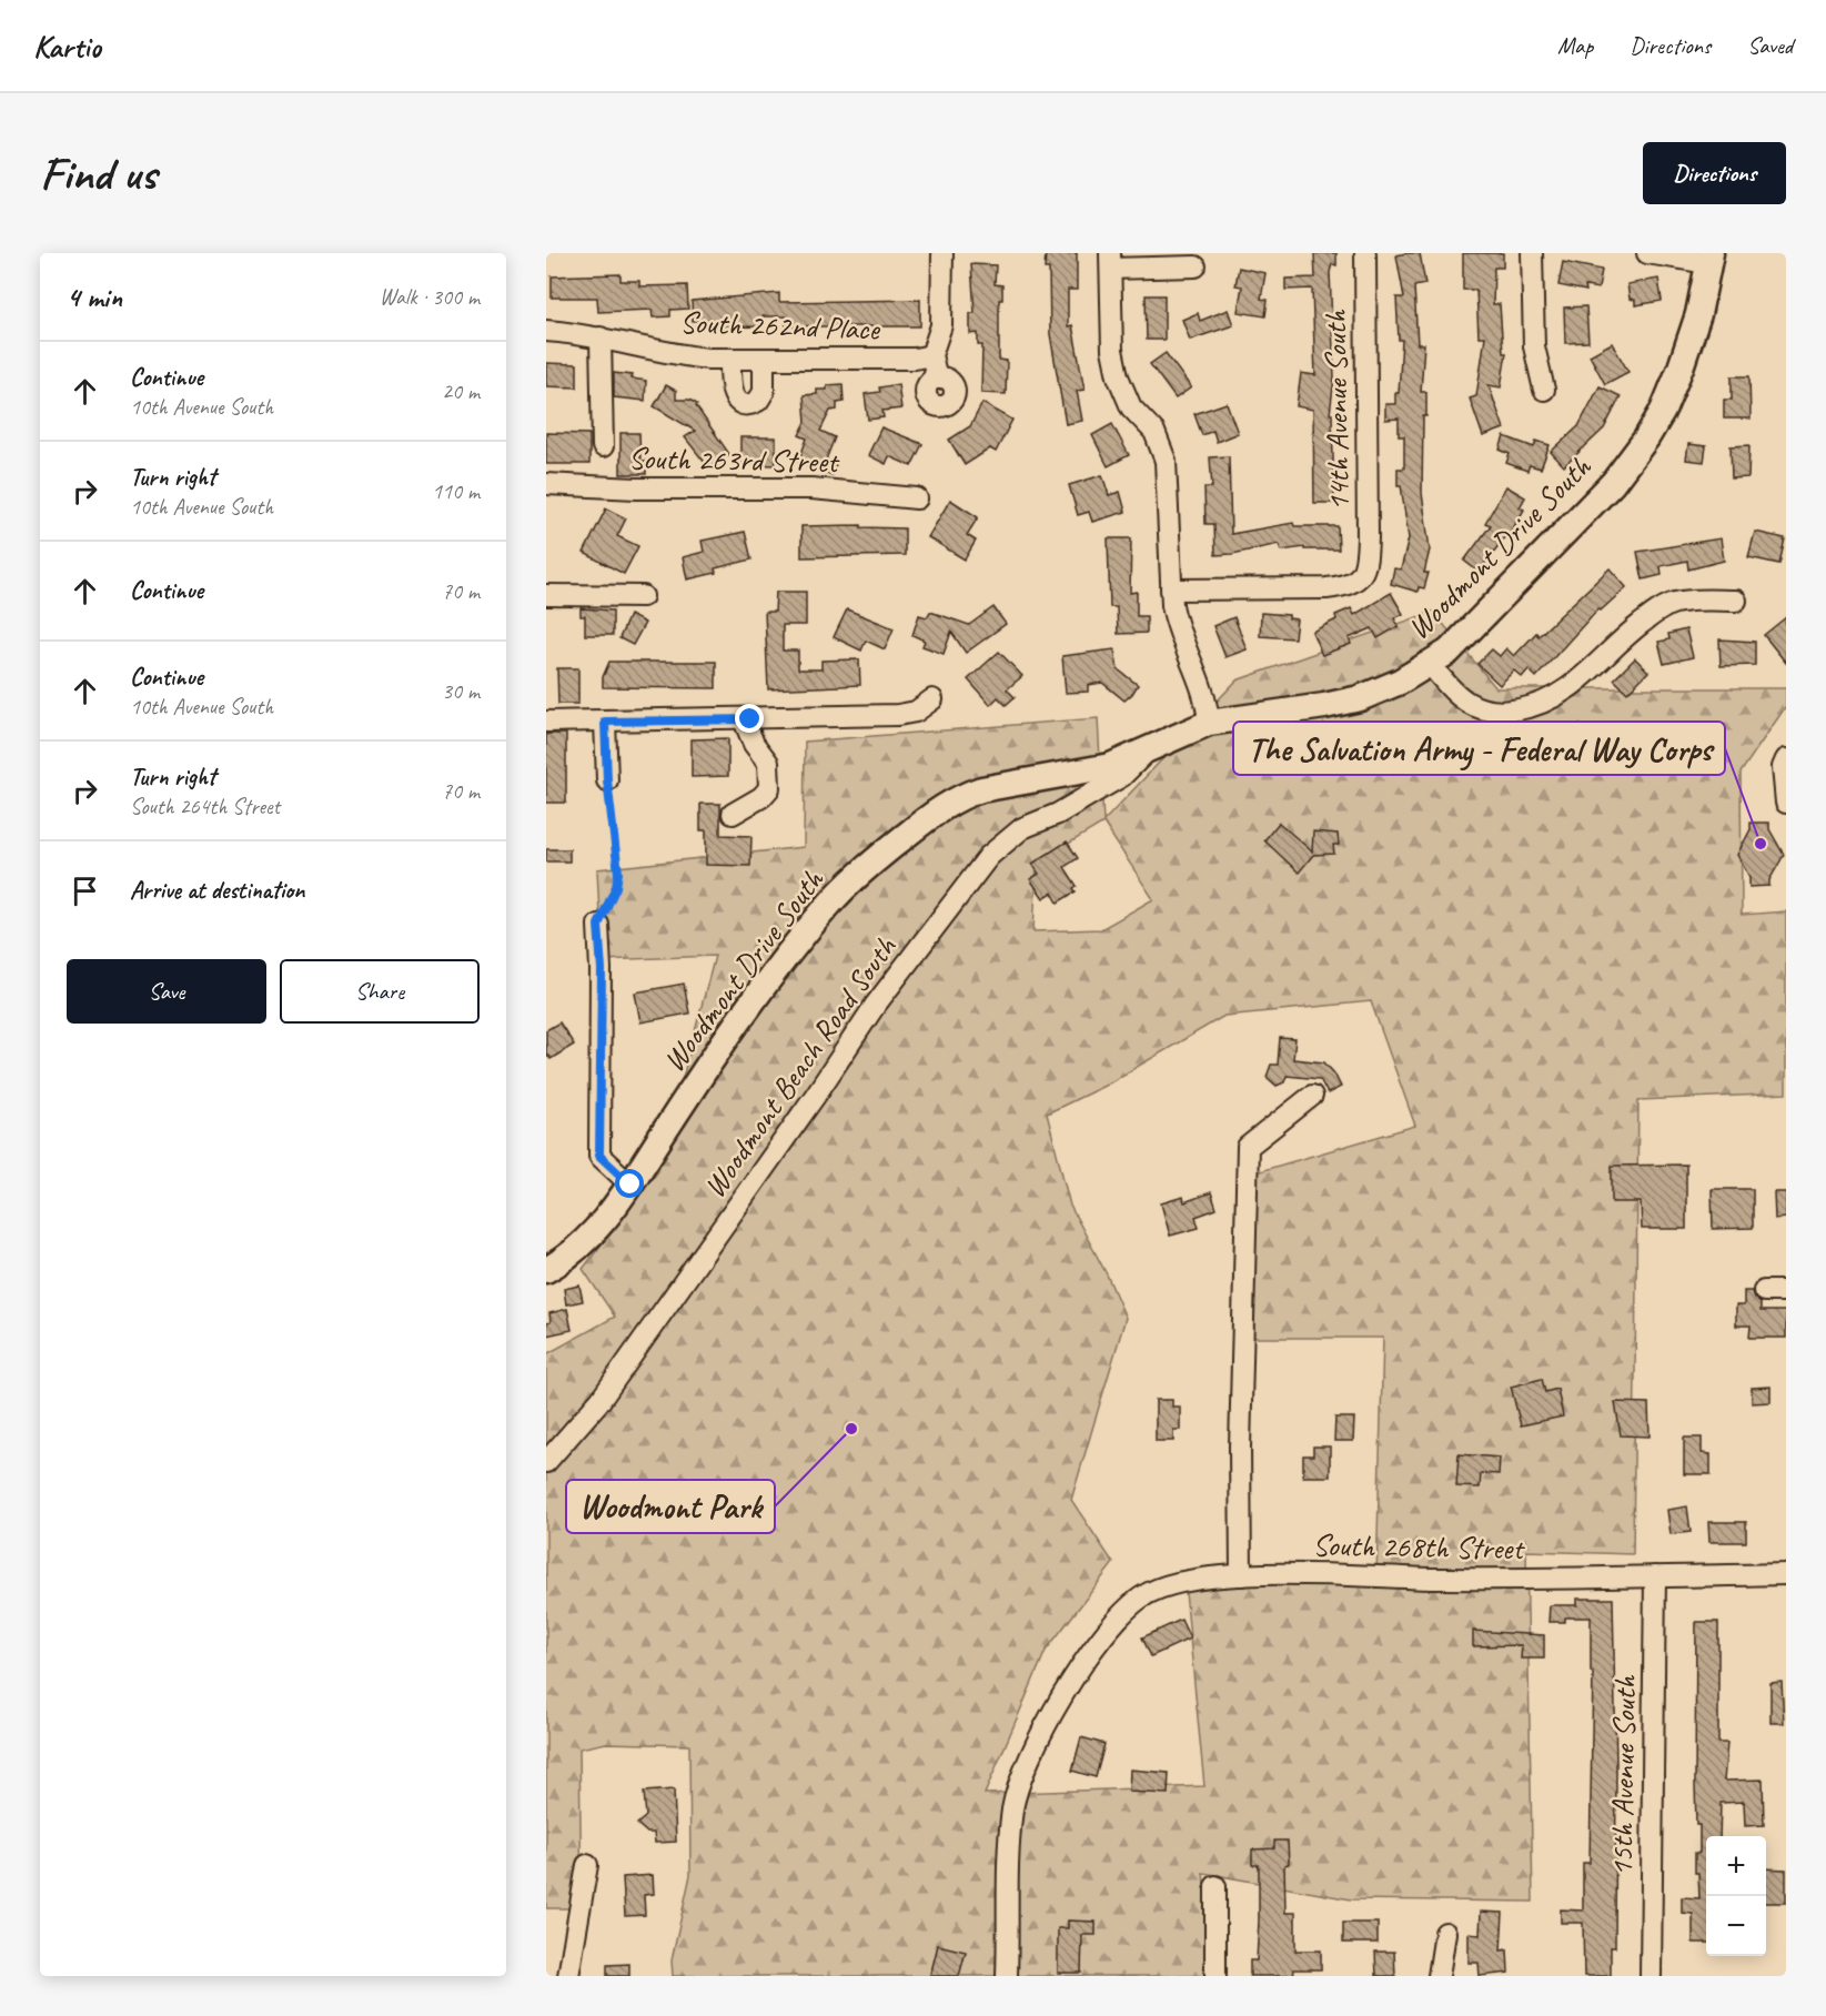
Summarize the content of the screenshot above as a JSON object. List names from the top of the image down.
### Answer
{
  "streets": {
    "main road": ["Woodmont Drive South"],
    "street": [
      "South 262nd Place",
      "14th Avenue South",
      "South 263rd Street",
      "Woodmont Beach Road South",
      "South 268th Street",
      "15th Avenue South"
    ]
  },
  "crossings": [
    ["Woodmont Drive South", "Woodmont Beach Road South"],
    ["South 268th Street", "15th Avenue South"]
  ],
  "places": ["The Salvation Army - Federal Way Corps", "Woodmont Park"],
  "page": {
    "header": "Kartio",
    "nav": ["Map", "Directions", "Saved"],
    "buttons": [
      "Directions",
      ["Save", "Share"]
    ],
    "title": "Find us",
    "heading": ["4 min", "Walk · 300 m"],
    "list": [
      ["Continue", "10th Avenue South", "20 m"],
      ["Turn right", "10th Avenue South", "110 m"],
      ["Continue", "70 m"],
      ["Continue", "10th Avenue South", "30 m"],
      ["Turn right", "South 264th Street", "70 m"],
      "Arrive at destination"
    ],
    "map_buttons": ["+", "−"]
  }
}
